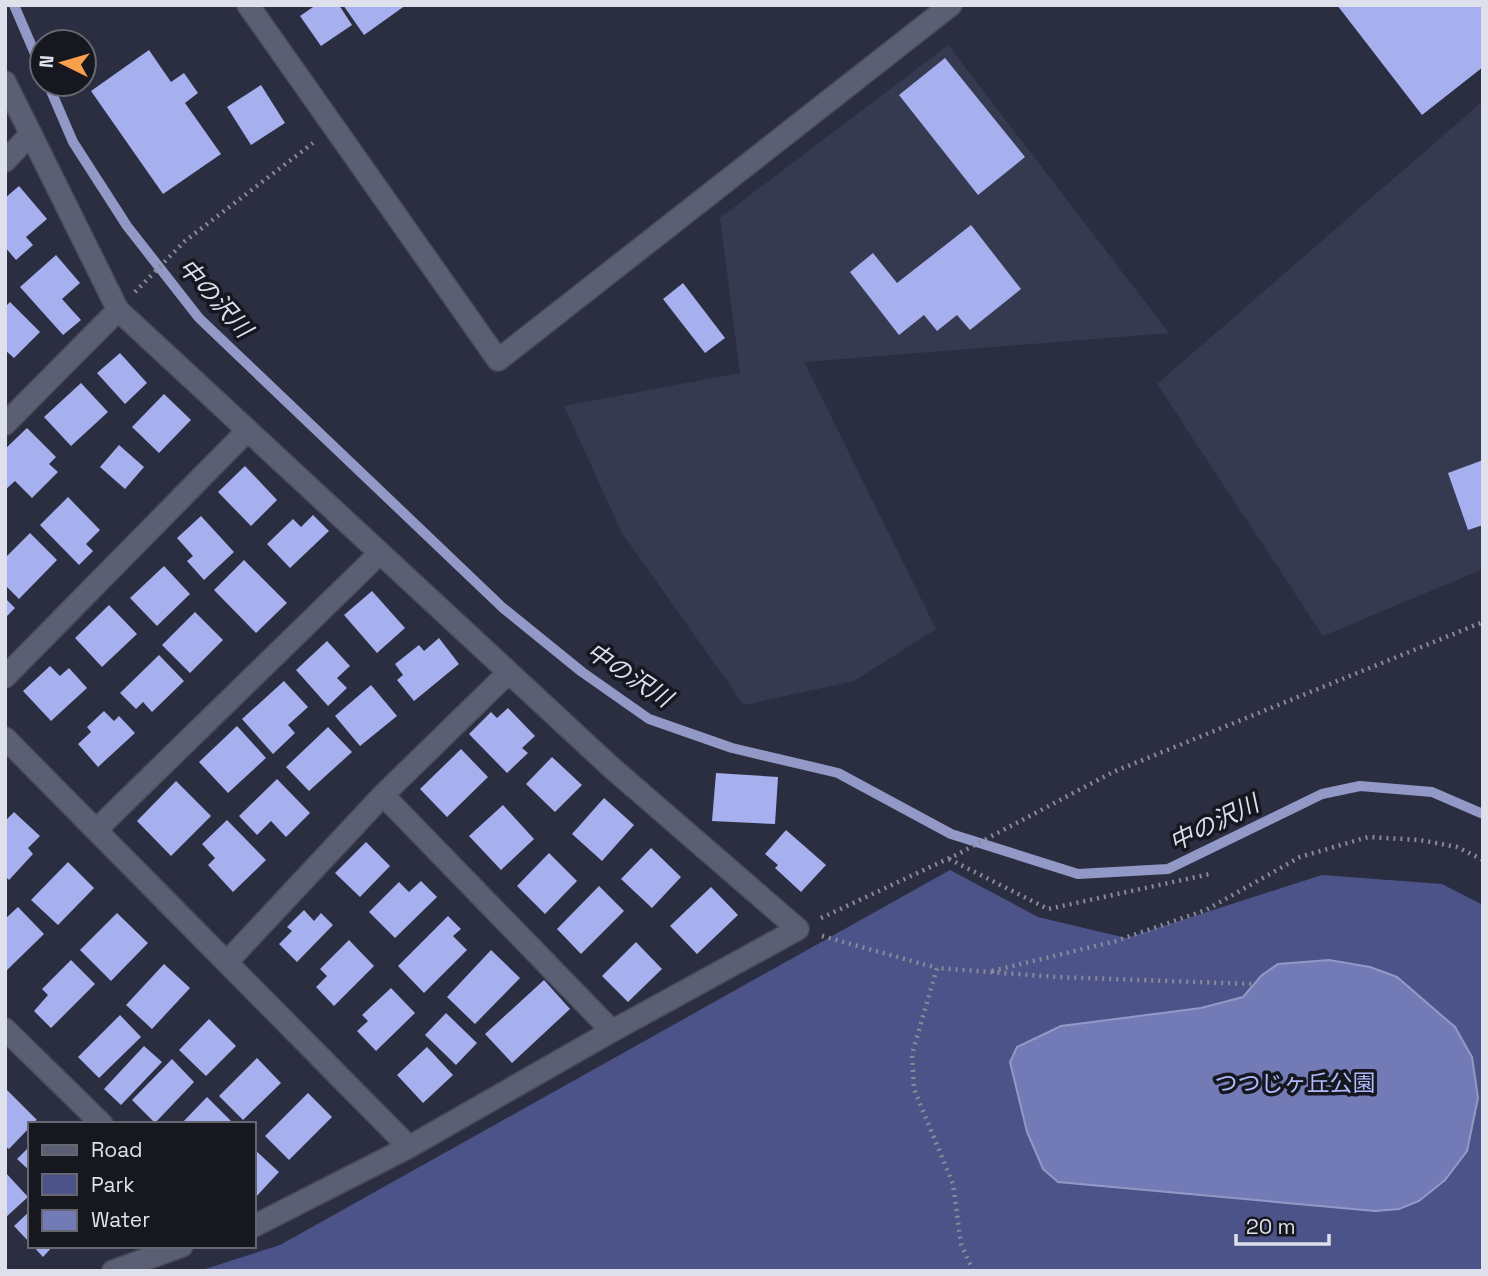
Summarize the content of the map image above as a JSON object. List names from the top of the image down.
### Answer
{
  "water": ["中の沢川"],
  "parks": ["つつじヶ丘公園"],
  "legend": ["Road", "Park", "Water"],
  "scale_bar": "20 m",
  "north": "left"
}
